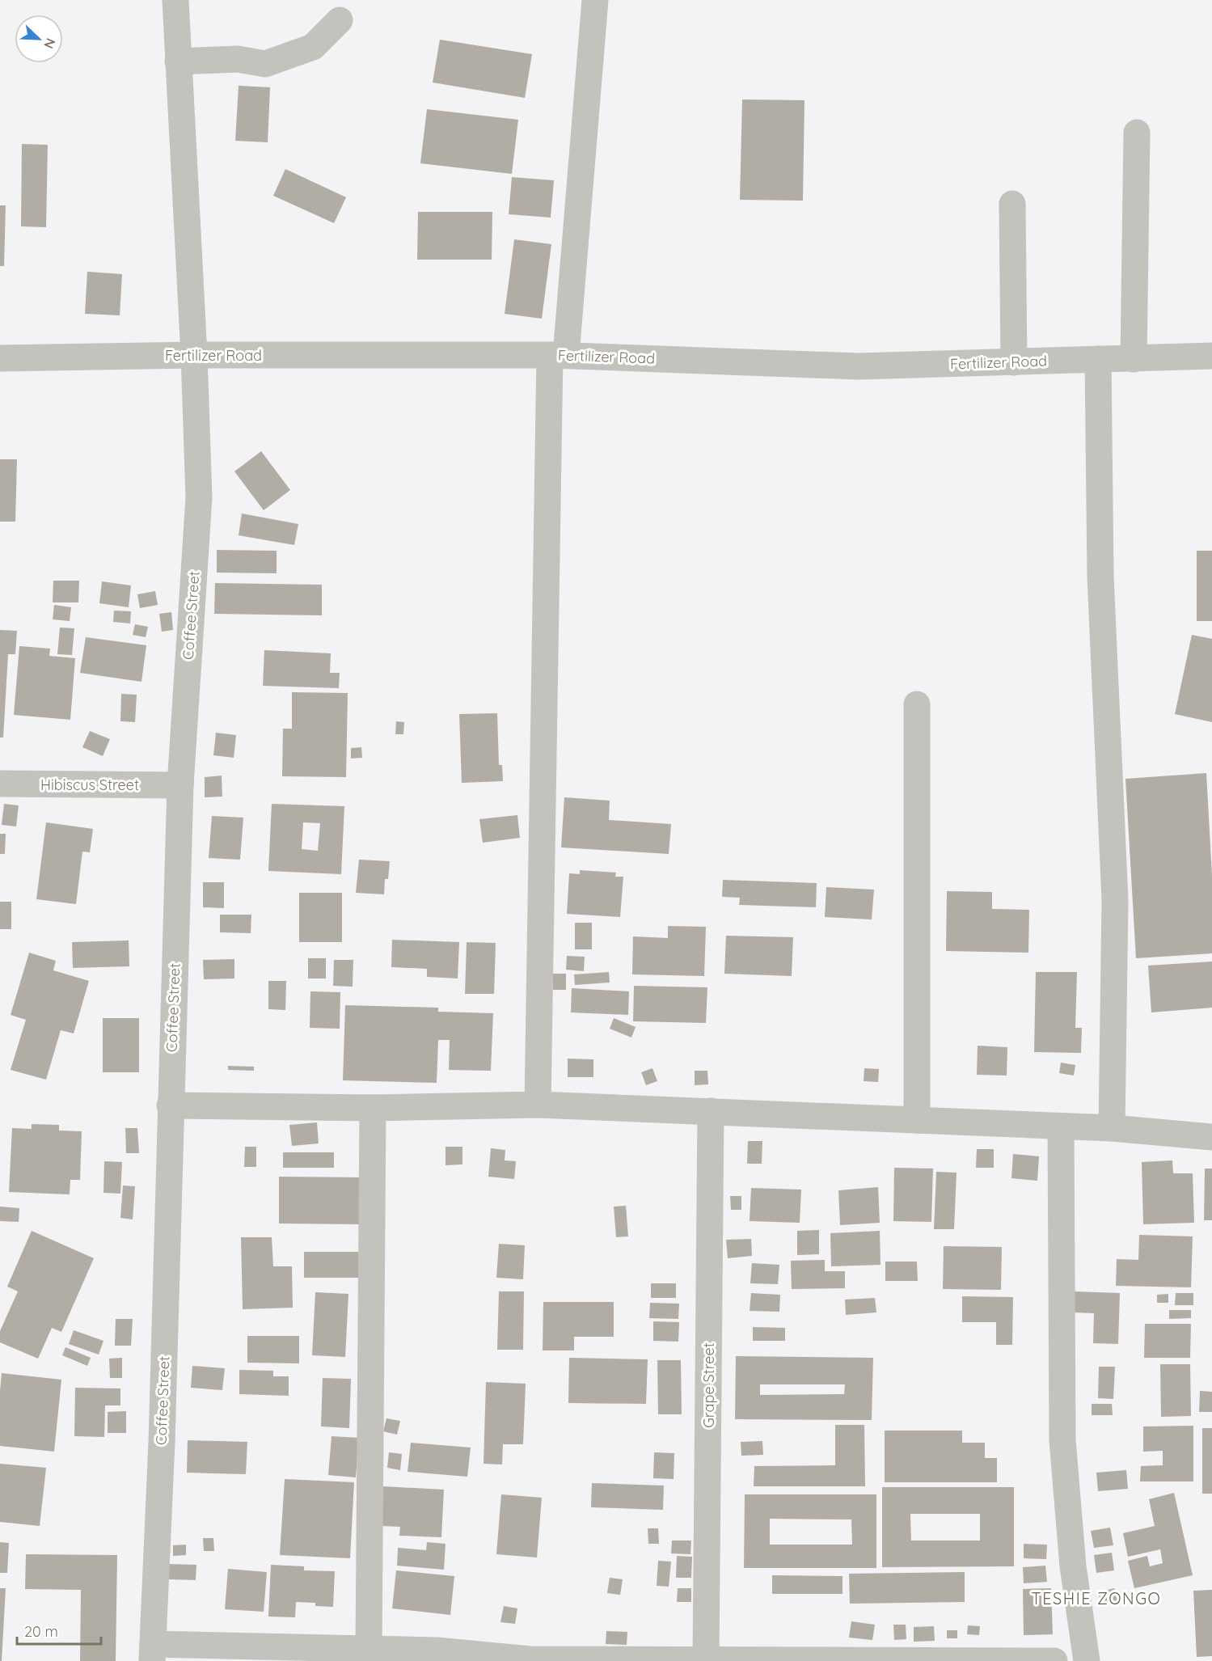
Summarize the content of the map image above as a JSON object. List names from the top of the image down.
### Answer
{
  "streets": {
    "street": [
      "Fertilizer Road",
      "Coffee Street",
      "Hibiscus Street",
      "Grape Street"
    ]
  },
  "crossings": [
    ["Fertilizer Road", "Coffee Street"],
    ["Coffee Street", "Hibiscus Street"]
  ],
  "districts": ["TESHIE ZONGO"],
  "scale_bar": "20 m",
  "north": "bottom right"
}
